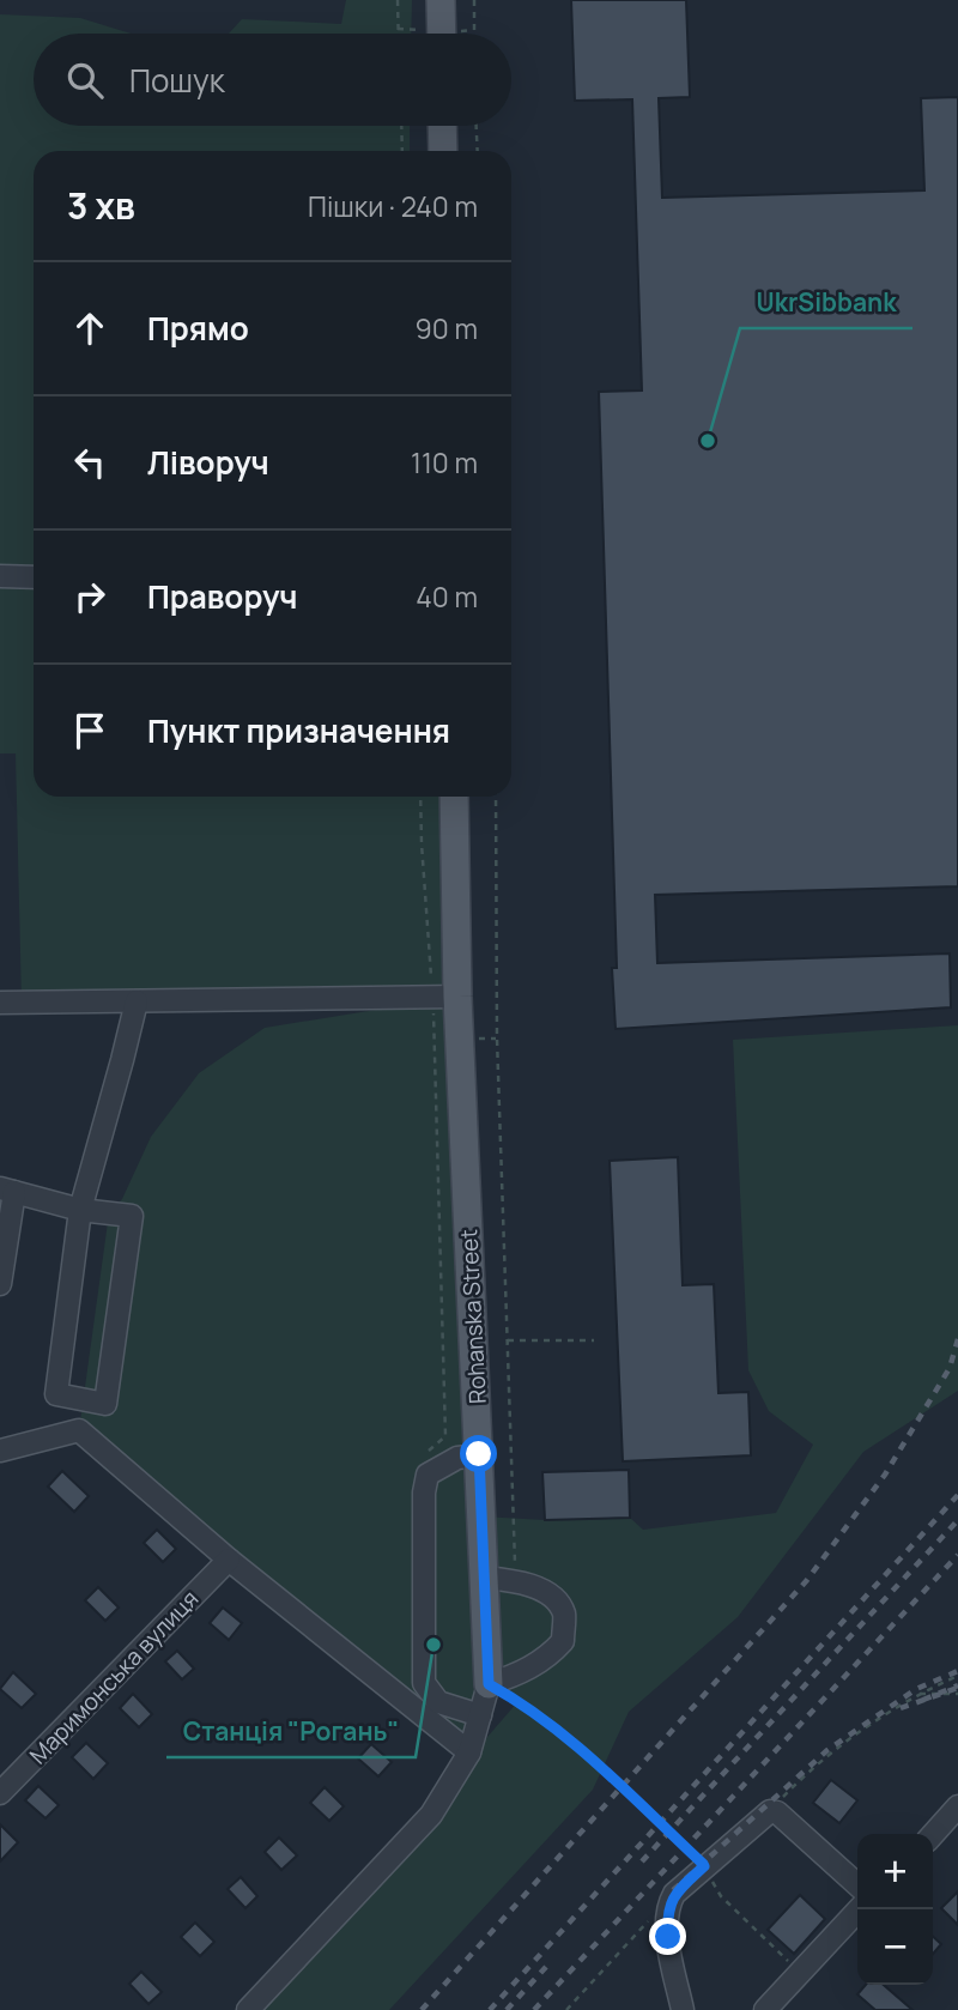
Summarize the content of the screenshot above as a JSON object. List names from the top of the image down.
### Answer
{
  "streets": {
    "main road": ["Rohanska Street"],
    "street": ["Маримонська вулиця"]
  },
  "places": ["UkrSibbank", "Станція \"Рогань\""],
  "page": {
    "search": "Пошук",
    "heading": ["3 хв", "Пішки · 240 m"],
    "list": [
      ["Прямо", "90 m"],
      ["Ліворуч", "110 m"],
      ["Праворуч", "40 m"],
      "Пункт призначення"
    ],
    "map_buttons": ["+", "−"]
  }
}
